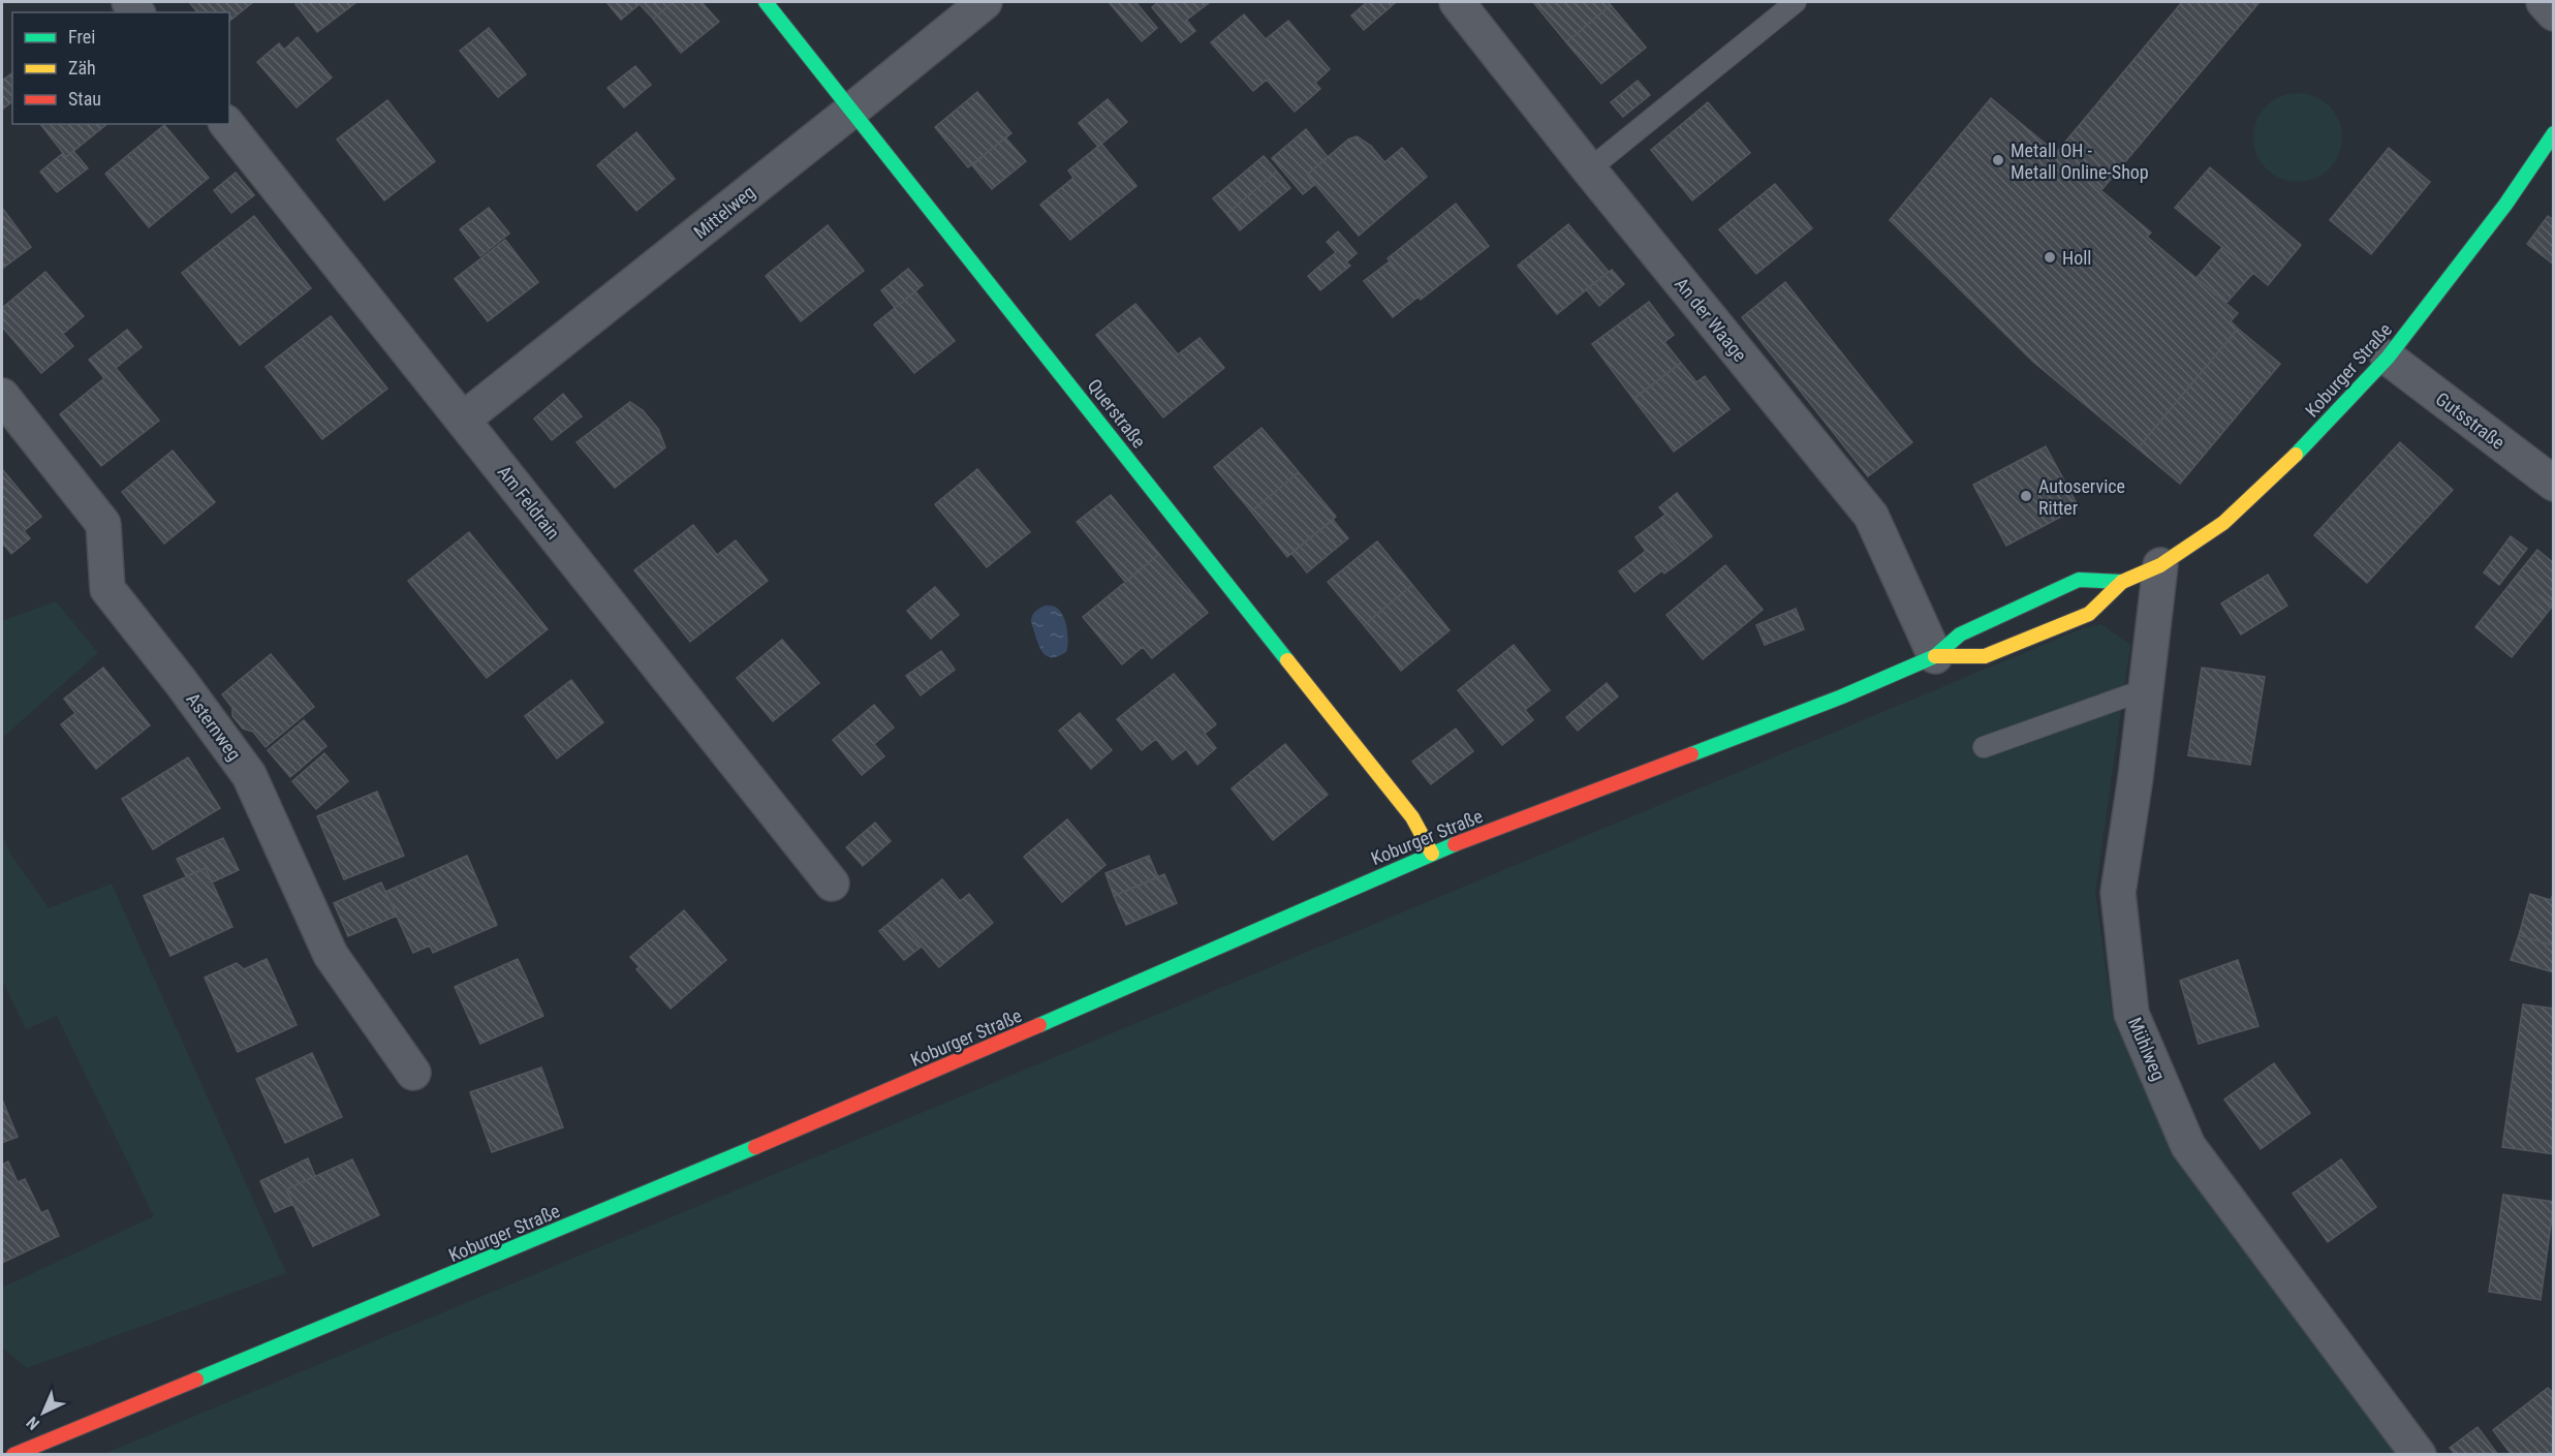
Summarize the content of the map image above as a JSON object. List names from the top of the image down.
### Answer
{
  "streets": {
    "main road": ["Koburger Straße", "Querstraße"],
    "street": [
      "Mittelweg",
      "An der Waage",
      "Gutsstraße",
      "Am Feldrain",
      "Asternweg",
      "Mühlweg"
    ]
  },
  "crossings": [
    ["Mittelweg", "Querstraße"],
    ["Mittelweg", "Am Feldrain"],
    ["An der Waage", "Koburger Straße"],
    ["Koburger Straße", "Querstraße"],
    ["Koburger Straße", "Gutsstraße"],
    ["Koburger Straße", "Mühlweg"]
  ],
  "places": ["Metall OH - Metall Online-Shop", "Holl", "Autoservice Ritter"],
  "legend": ["Frei", "Zäh", "Stau"],
  "north": "bottom left"
}
